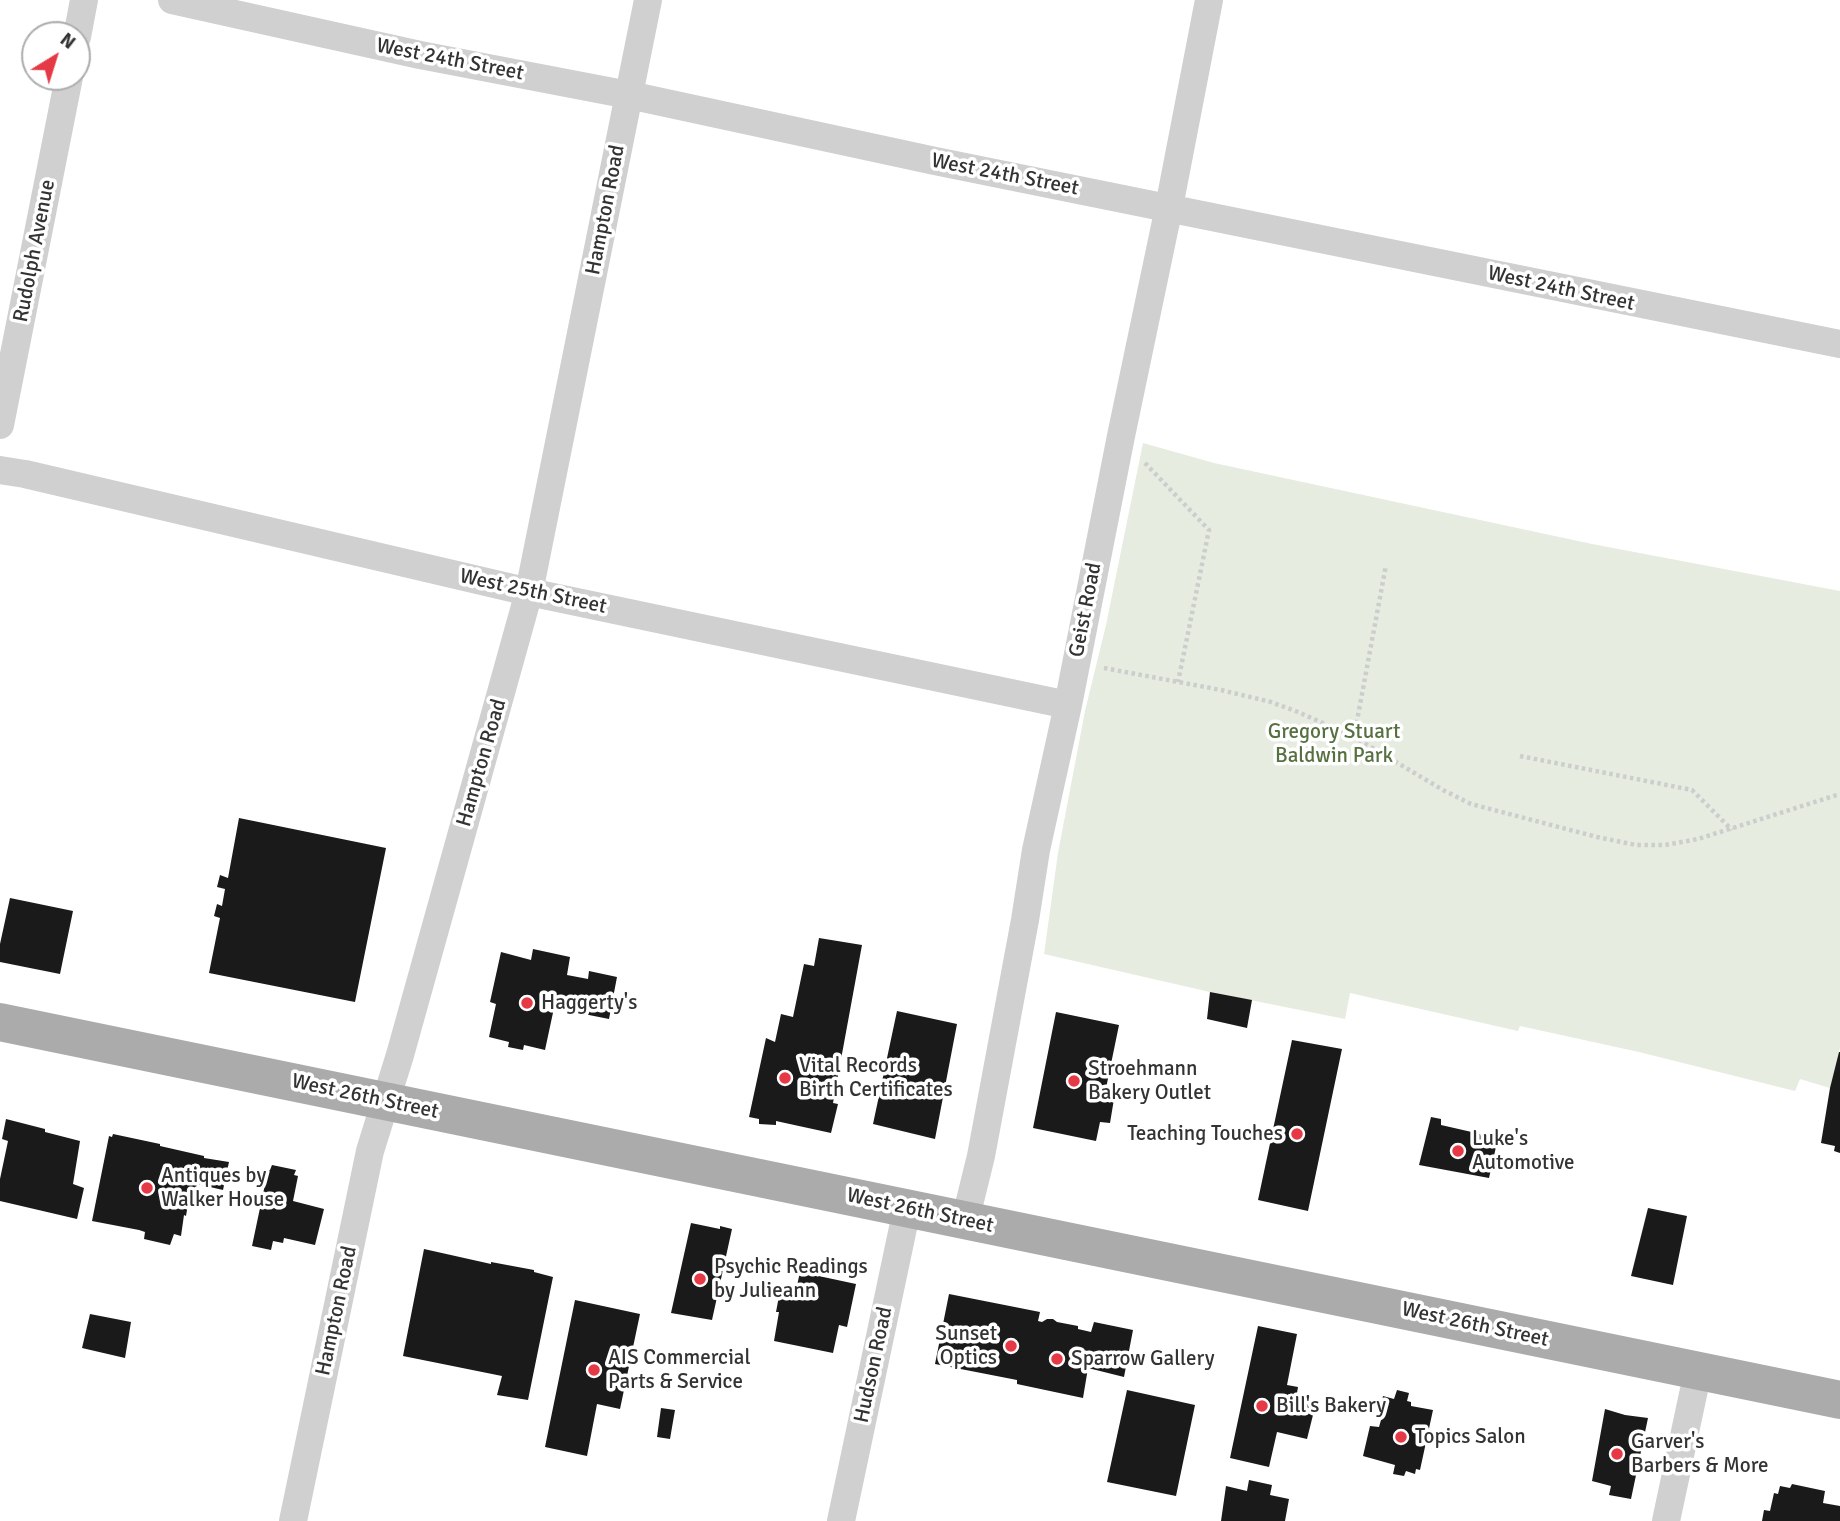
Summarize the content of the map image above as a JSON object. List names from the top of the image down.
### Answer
{
  "streets": {
    "main road": ["West 26th Street"],
    "street": [
      "West 24th Street",
      "Hampton Road",
      "Rudolph Avenue",
      "West 25th Street",
      "Geist Road",
      "Hudson Road"
    ]
  },
  "crossings": [
    ["West 24th Street", "Hampton Road"],
    ["West 24th Street", "Geist Road"],
    ["Hampton Road", "West 25th Street"],
    ["Hampton Road", "West 26th Street"],
    ["West 25th Street", "Geist Road"],
    ["Geist Road", "West 26th Street"],
    ["West 26th Street", "Hudson Road"]
  ],
  "parks": ["Gregory Stuart Baldwin Park"],
  "places": [
    "Haggerty's",
    "Vital Records Birth Certificates",
    "Stroehmann Bakery Outlet",
    "Teaching Touches",
    "Luke's Automotive",
    "Antiques by Walker House",
    "Psychic Readings by Julieann",
    "Sunset Optics",
    "Sparrow Gallery",
    "AIS Commercial Parts & Service",
    "Bill's Bakery",
    "Topics Salon",
    "Garver's Barbers & More"
  ],
  "north": "top right"
}
